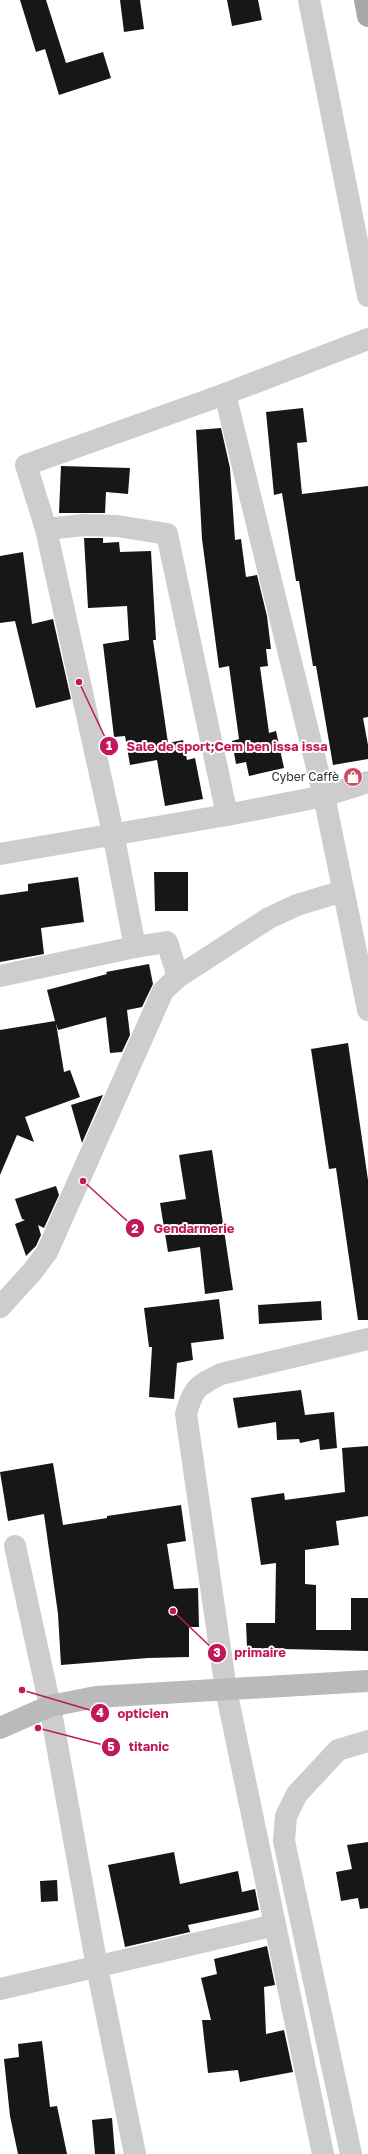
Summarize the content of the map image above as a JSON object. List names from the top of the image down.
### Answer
{
  "places": {
    "other": [
      "Sale de sport;Cem ben issa issa",
      "Gendarmerie",
      "primaire",
      "opticien",
      "titanic"
    ],
    "shop": ["Cyber Caffè"]
  }
}
